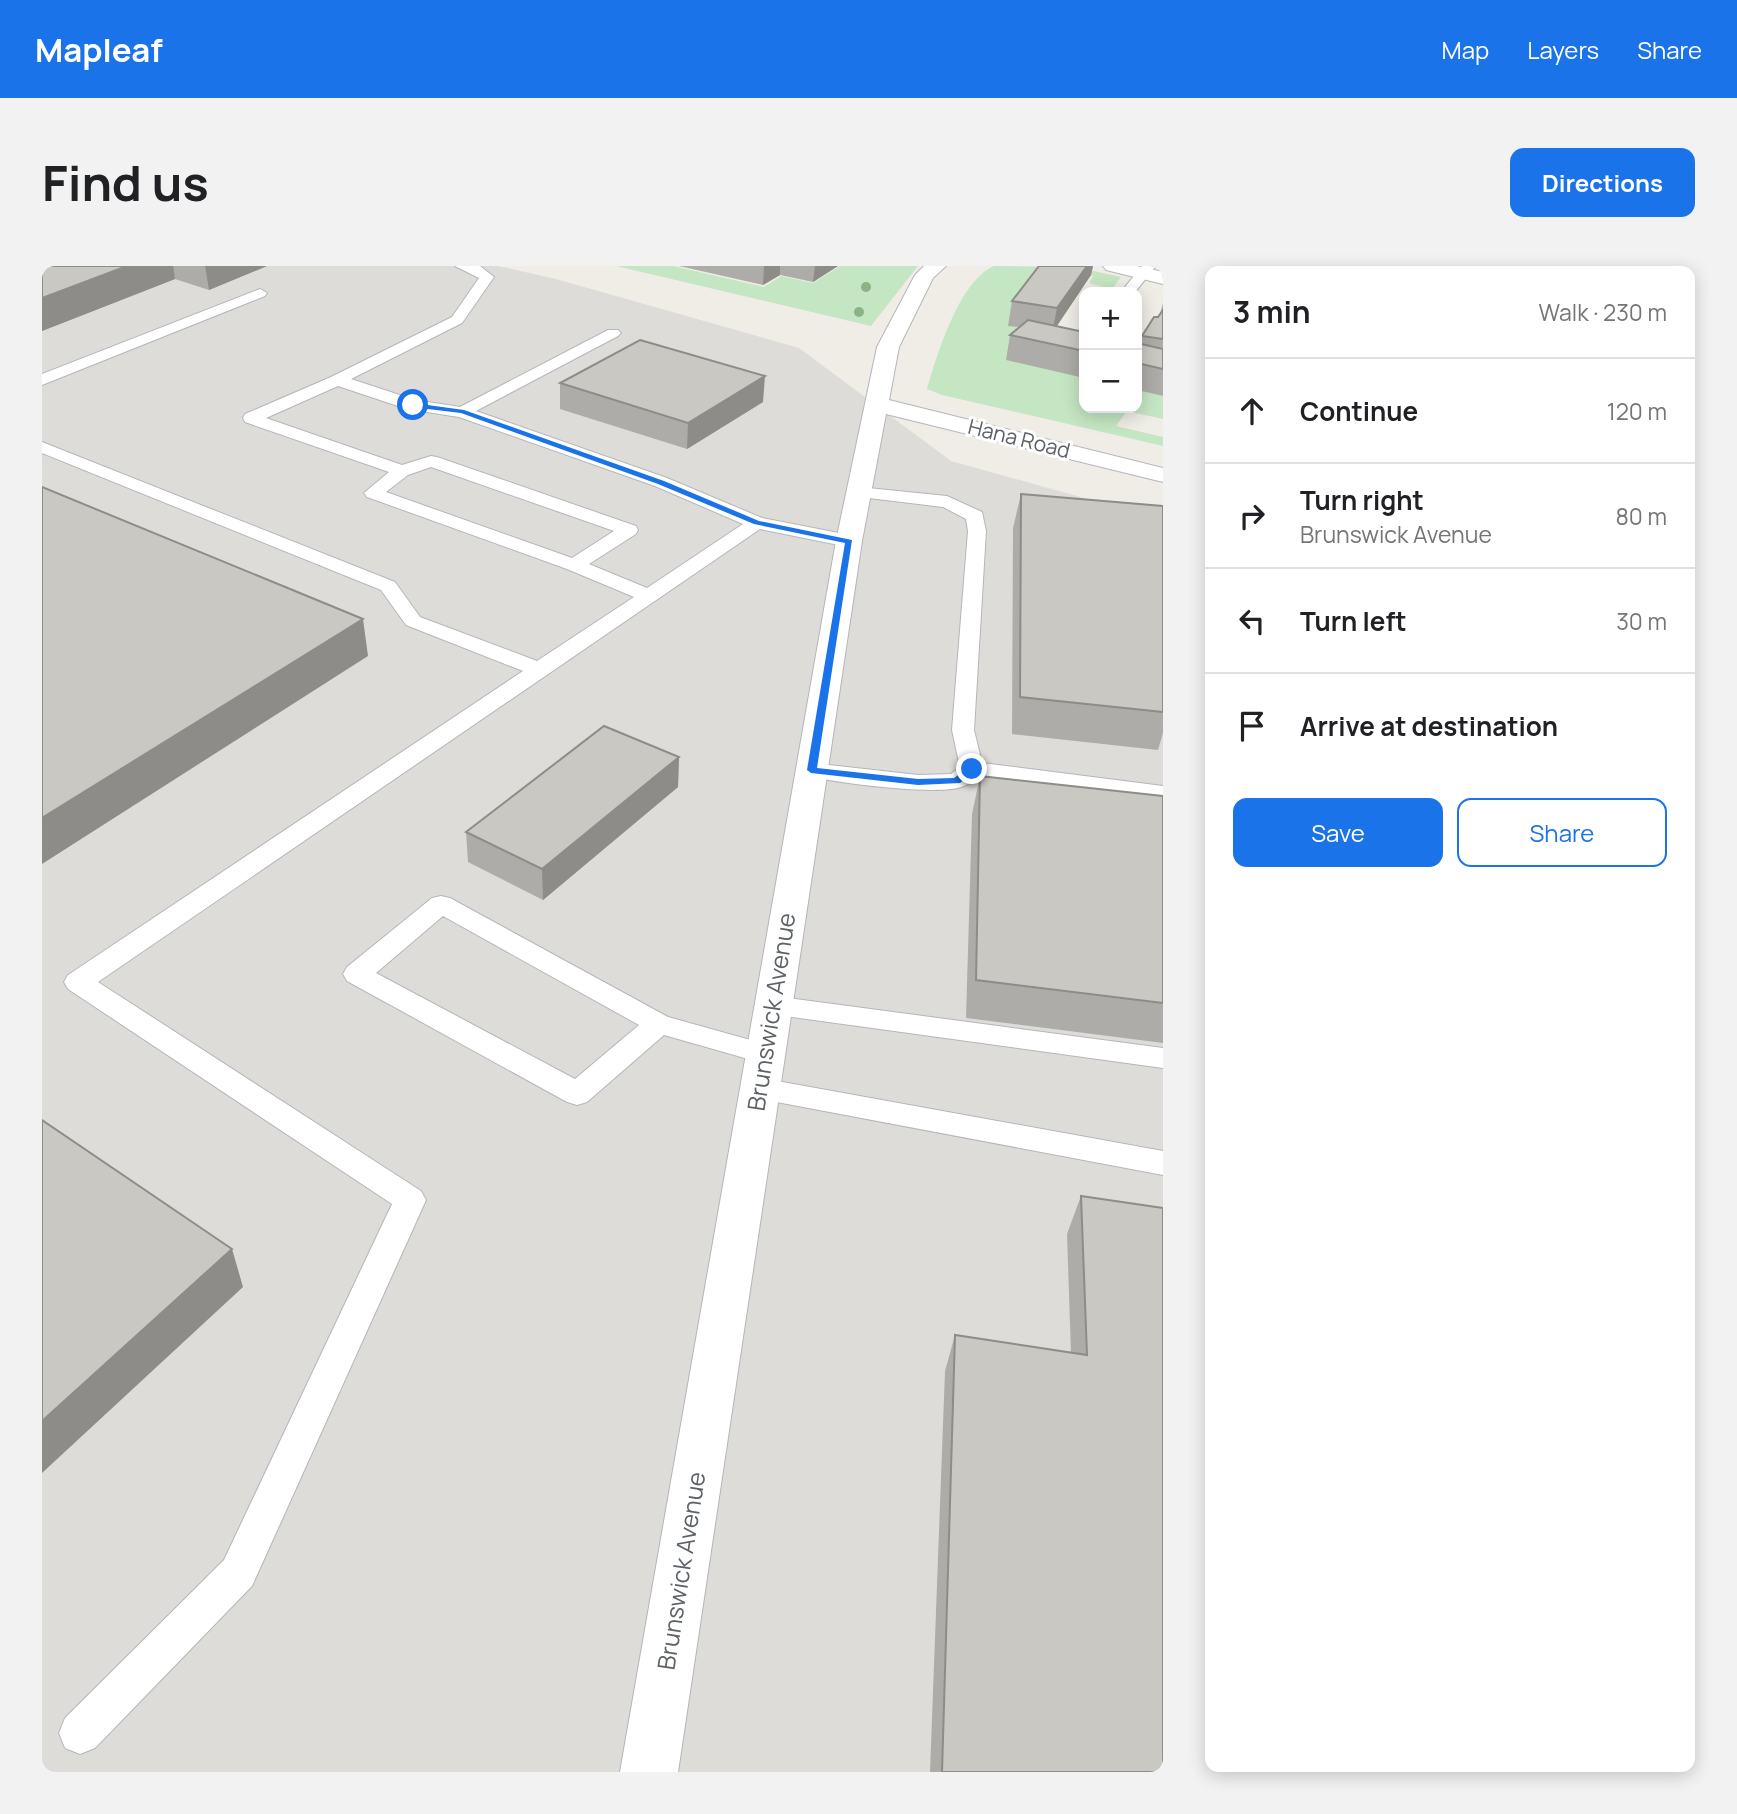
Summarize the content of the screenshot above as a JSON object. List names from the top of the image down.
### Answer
{
  "streets": {
    "street": ["Hana Road", "Brunswick Avenue"]
  },
  "crossings": [
    ["Hana Road", "Brunswick Avenue"]
  ],
  "page": {
    "header": "Mapleaf",
    "nav": ["Map", "Layers", "Share"],
    "buttons": [
      "Directions",
      ["Save", "Share"]
    ],
    "title": "Find us",
    "heading": ["3 min", "Walk · 230 m"],
    "map_buttons": ["+", "−"],
    "list": [
      ["Continue", "120 m"],
      ["Turn right", "Brunswick Avenue", "80 m"],
      ["Turn left", "30 m"],
      "Arrive at destination"
    ]
  }
}
